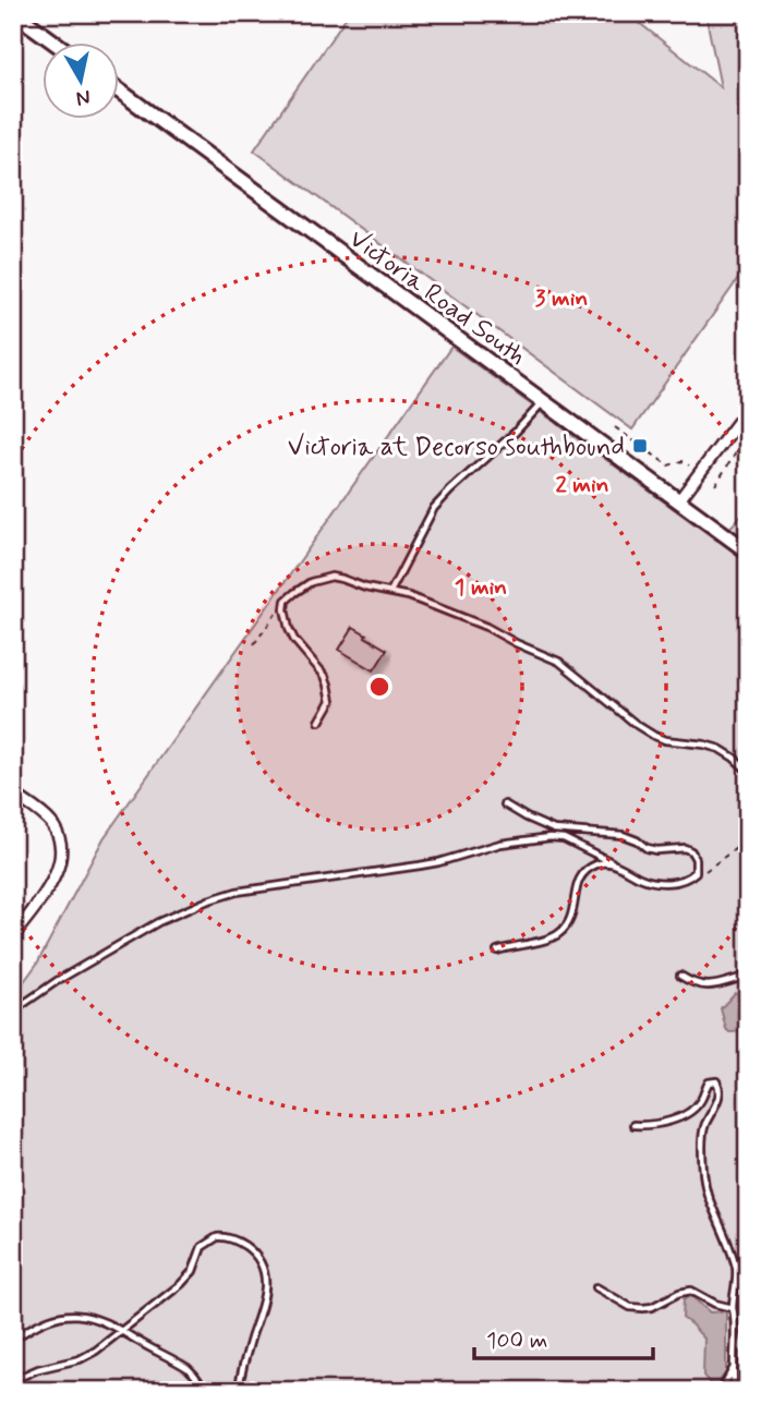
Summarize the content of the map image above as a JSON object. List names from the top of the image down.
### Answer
{
  "streets": {
    "main road": ["Victoria Road South"]
  },
  "places": {
    "transit": ["Victoria at Decorso southbound"]
  },
  "scale_bar": "100 m",
  "north": "bottom",
  "rings": ["3 min", "2 min", "1 min"]
}
